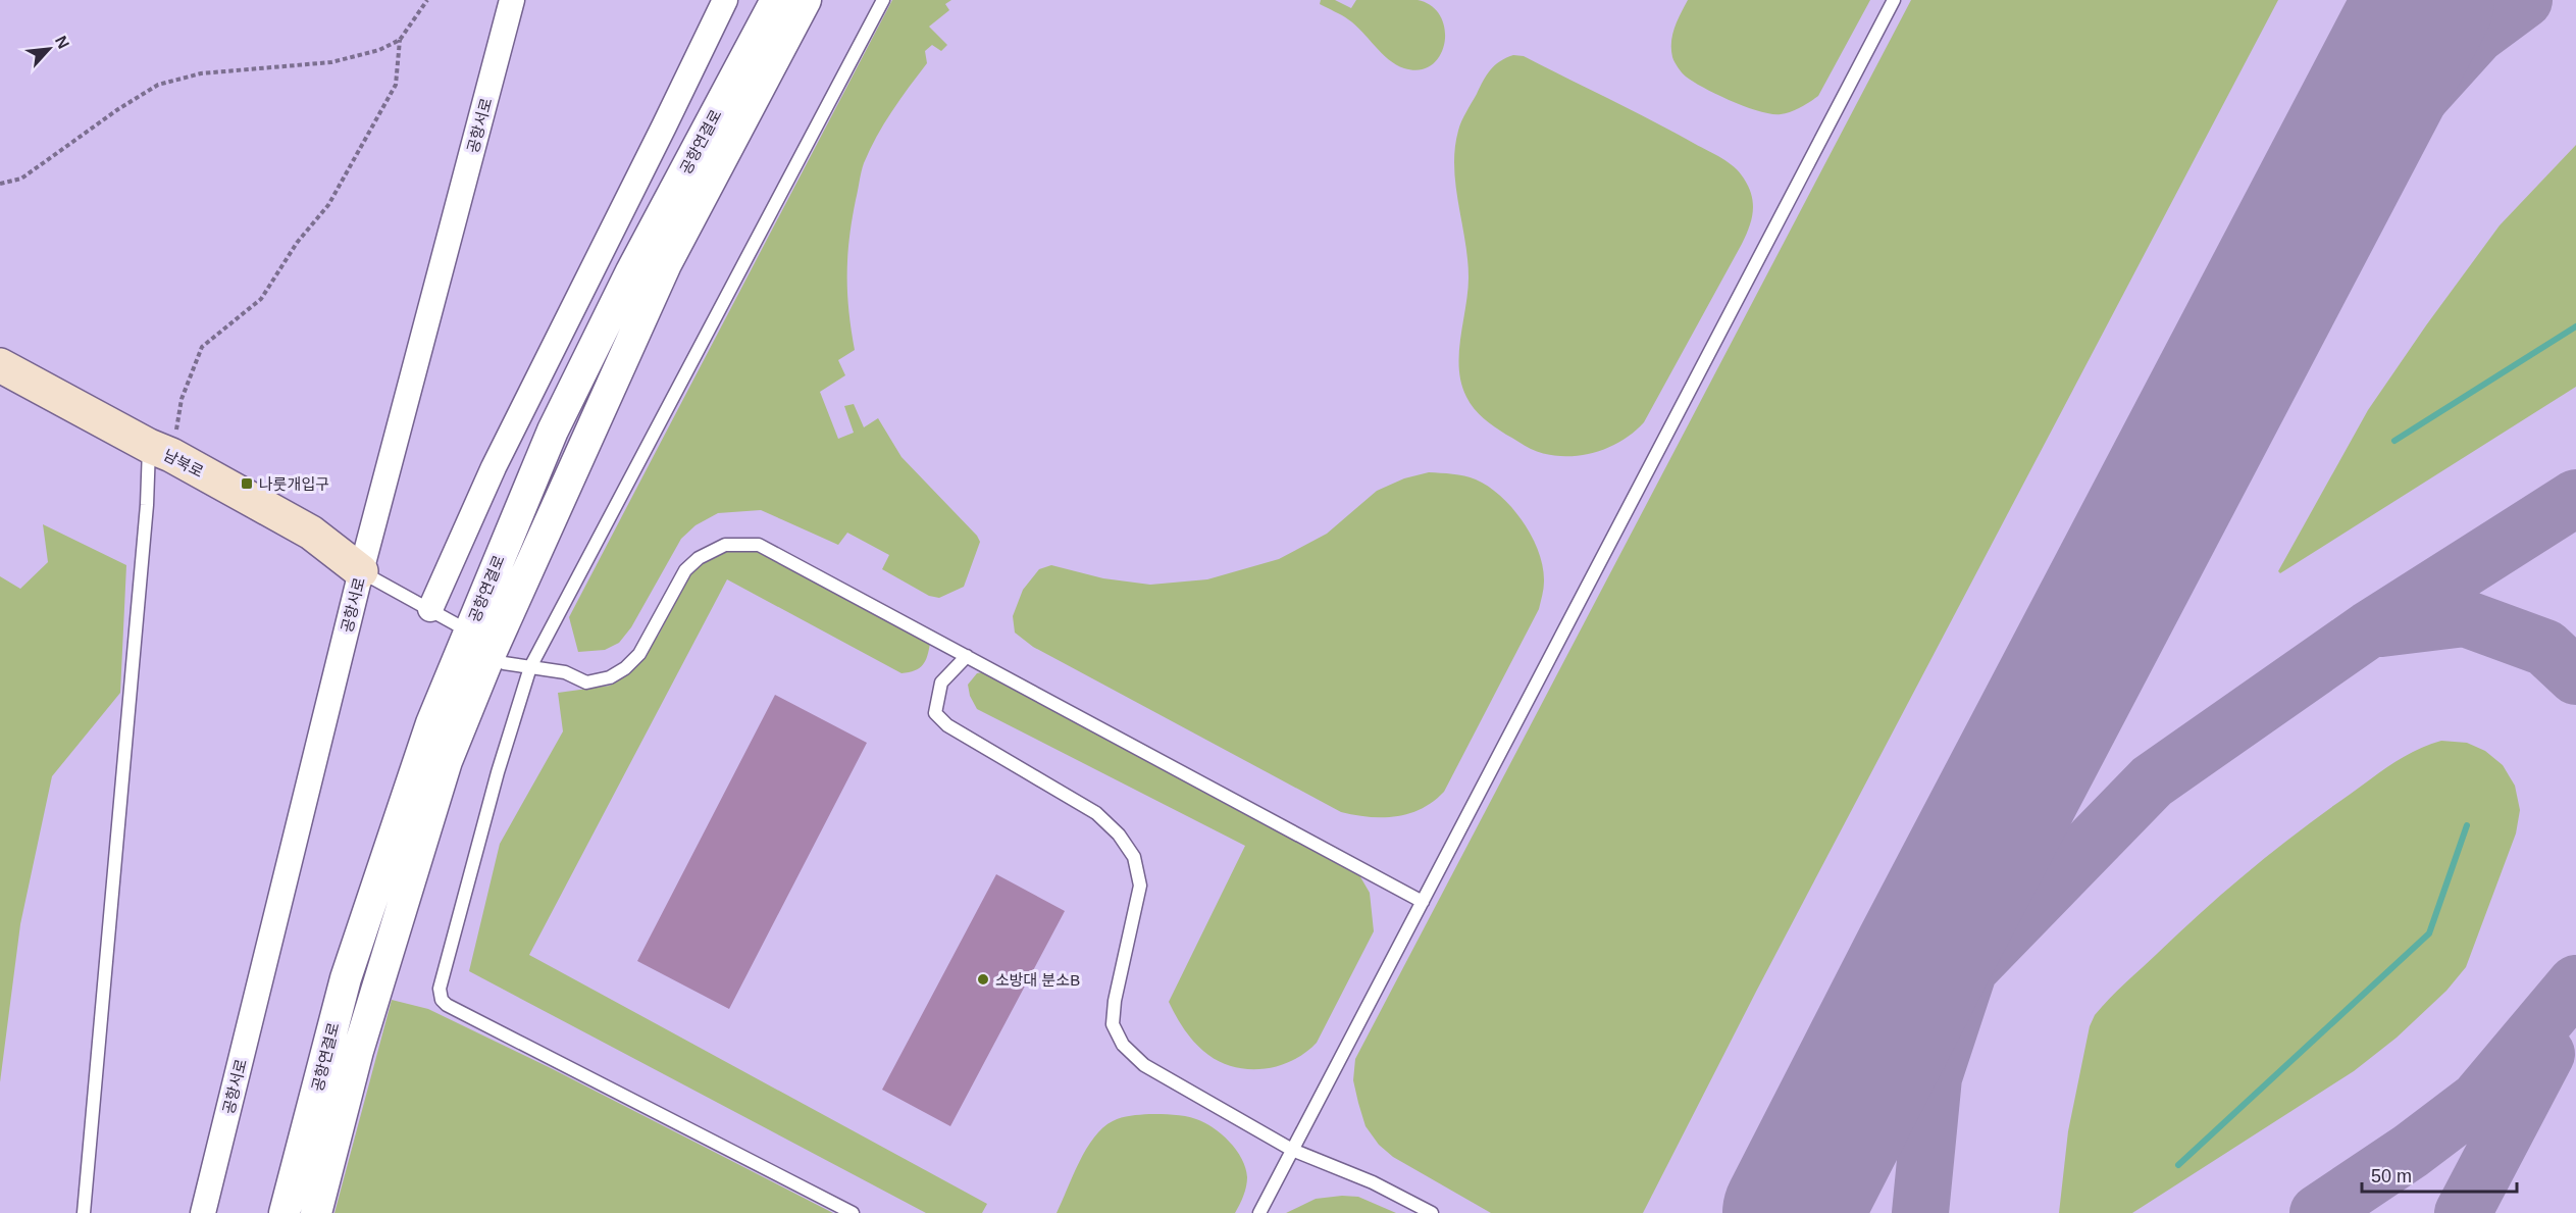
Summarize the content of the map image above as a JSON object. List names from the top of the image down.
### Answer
{
  "streets": {
    "main road": ["남북로"],
    "street": ["공항서로", "공항연결로"]
  },
  "crossings": [
    ["공항서로", "남북로"]
  ],
  "places": {
    "transit": ["나룻개입구"],
    "other": ["소방대 분소B"]
  },
  "scale_bar": "50 m",
  "north": "top right"
}
